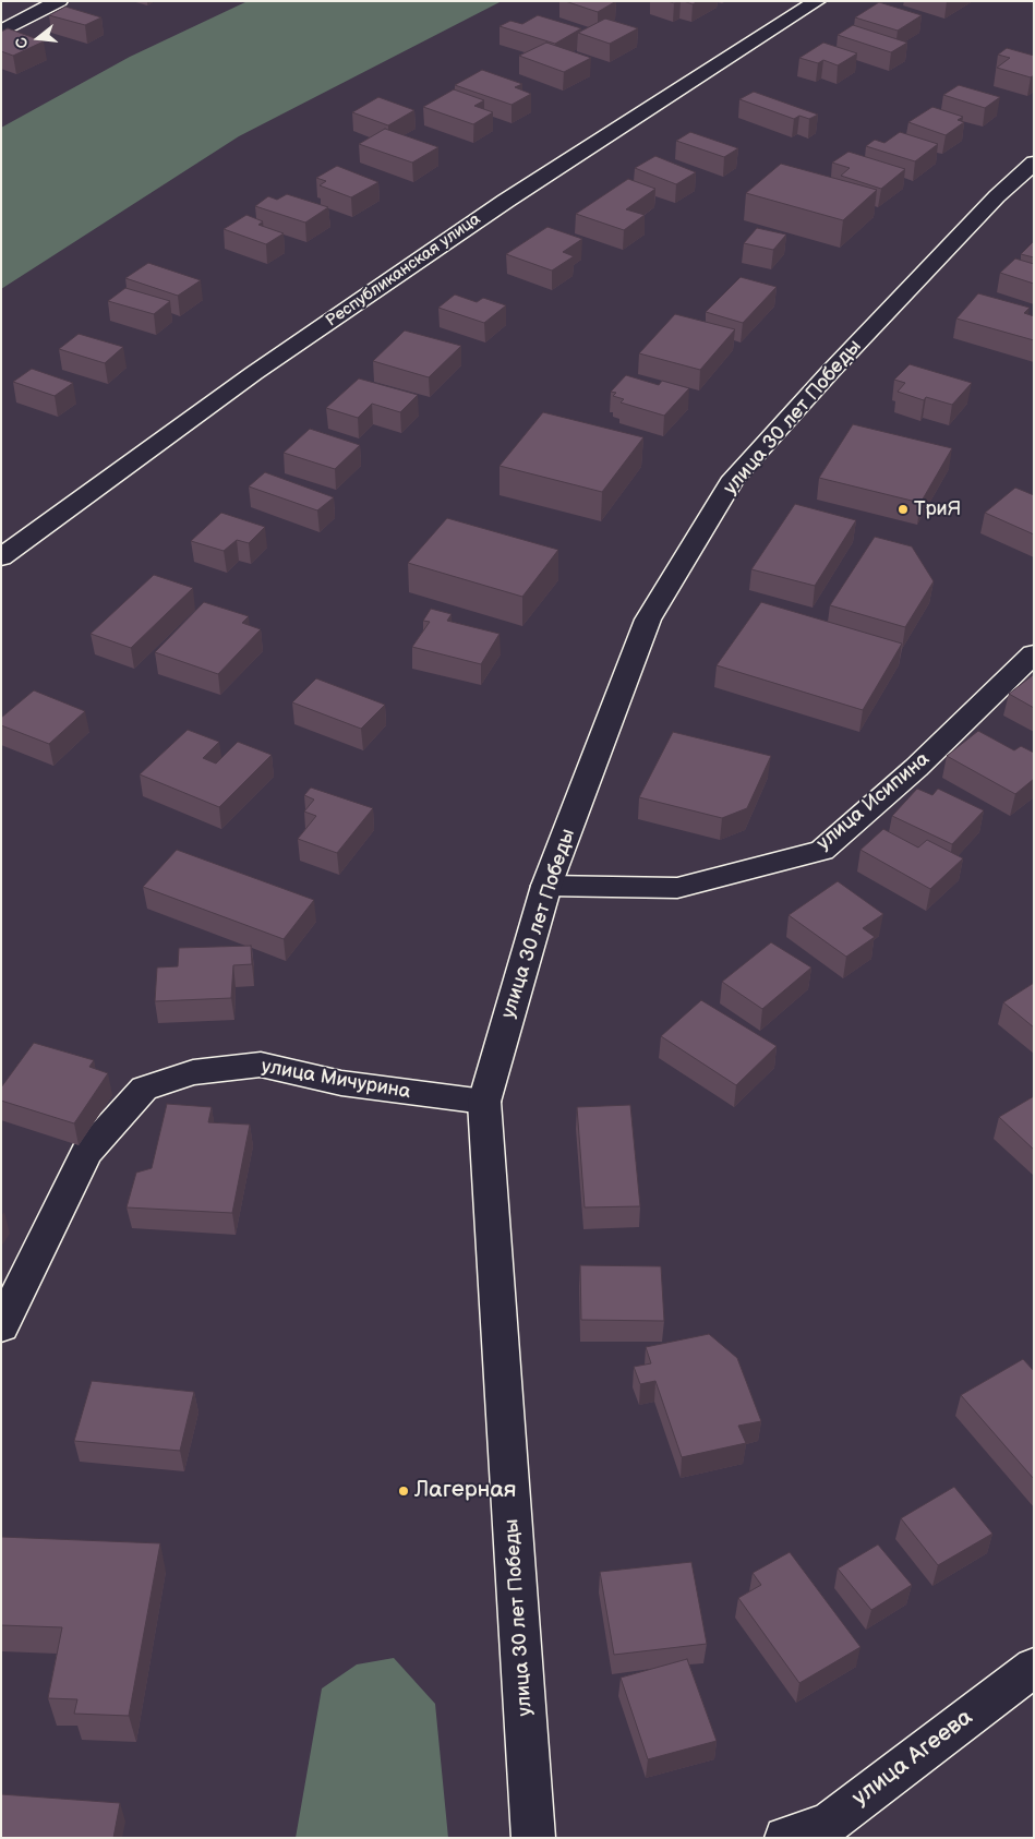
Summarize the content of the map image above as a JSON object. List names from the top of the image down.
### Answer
{
  "streets": {
    "street": [
      "Республиканская улица",
      "улица 30 лет Победы",
      "улица Исипина",
      "улица Мичурина",
      "улица Агеева"
    ]
  },
  "crossings": [
    ["улица 30 лет Победы", "улица Исипина"],
    ["улица 30 лет Победы", "улица Мичурина"]
  ],
  "places": ["ТриЯ", "Лагерная"],
  "north": "left"
}
